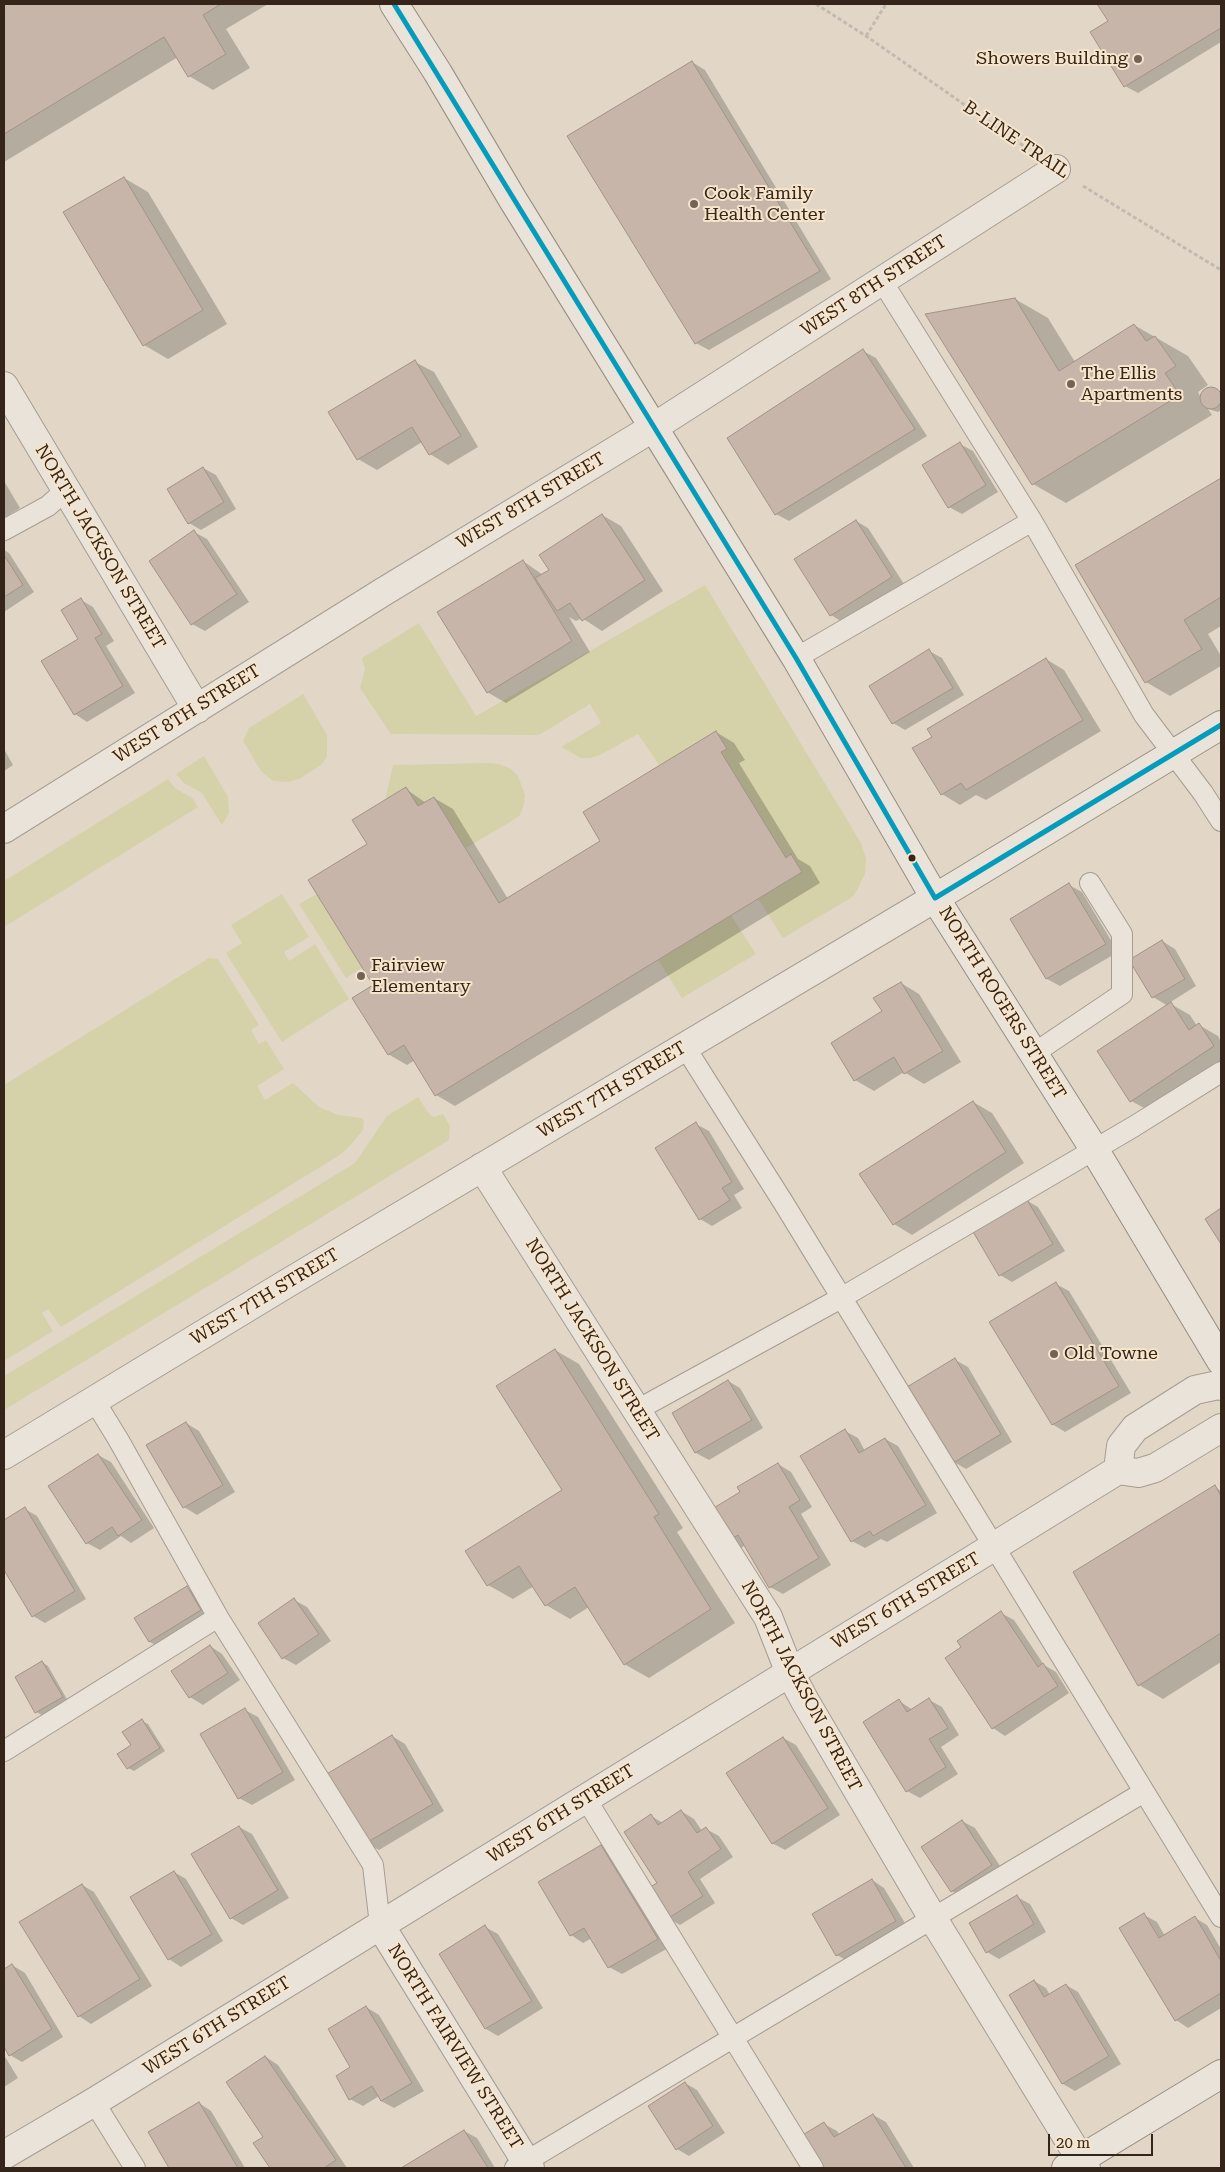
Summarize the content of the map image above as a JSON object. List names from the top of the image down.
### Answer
{
  "streets": {
    "street": [
      "WEST 8TH STREET",
      "NORTH JACKSON STREET",
      "NORTH ROGERS STREET",
      "WEST 7TH STREET",
      "WEST 6TH STREET",
      "NORTH FAIRVIEW STREET"
    ],
    "path": ["B-LINE TRAIL"]
  },
  "crossings": [
    ["B-LINE TRAIL", "WEST 8TH STREET"],
    ["WEST 8TH STREET", "NORTH JACKSON STREET"],
    ["WEST 8TH STREET", "NORTH ROGERS STREET"],
    ["NORTH JACKSON STREET", "WEST 7TH STREET"],
    ["NORTH JACKSON STREET", "WEST 6TH STREET"],
    ["NORTH ROGERS STREET", "WEST 7TH STREET"],
    ["WEST 6TH STREET", "NORTH FAIRVIEW STREET"]
  ],
  "places": [
    "Showers Building",
    "Cook Family Health Center",
    "The Ellis Apartments",
    "Fairview Elementary",
    "Old Towne"
  ],
  "scale_bar": "20 m"
}
